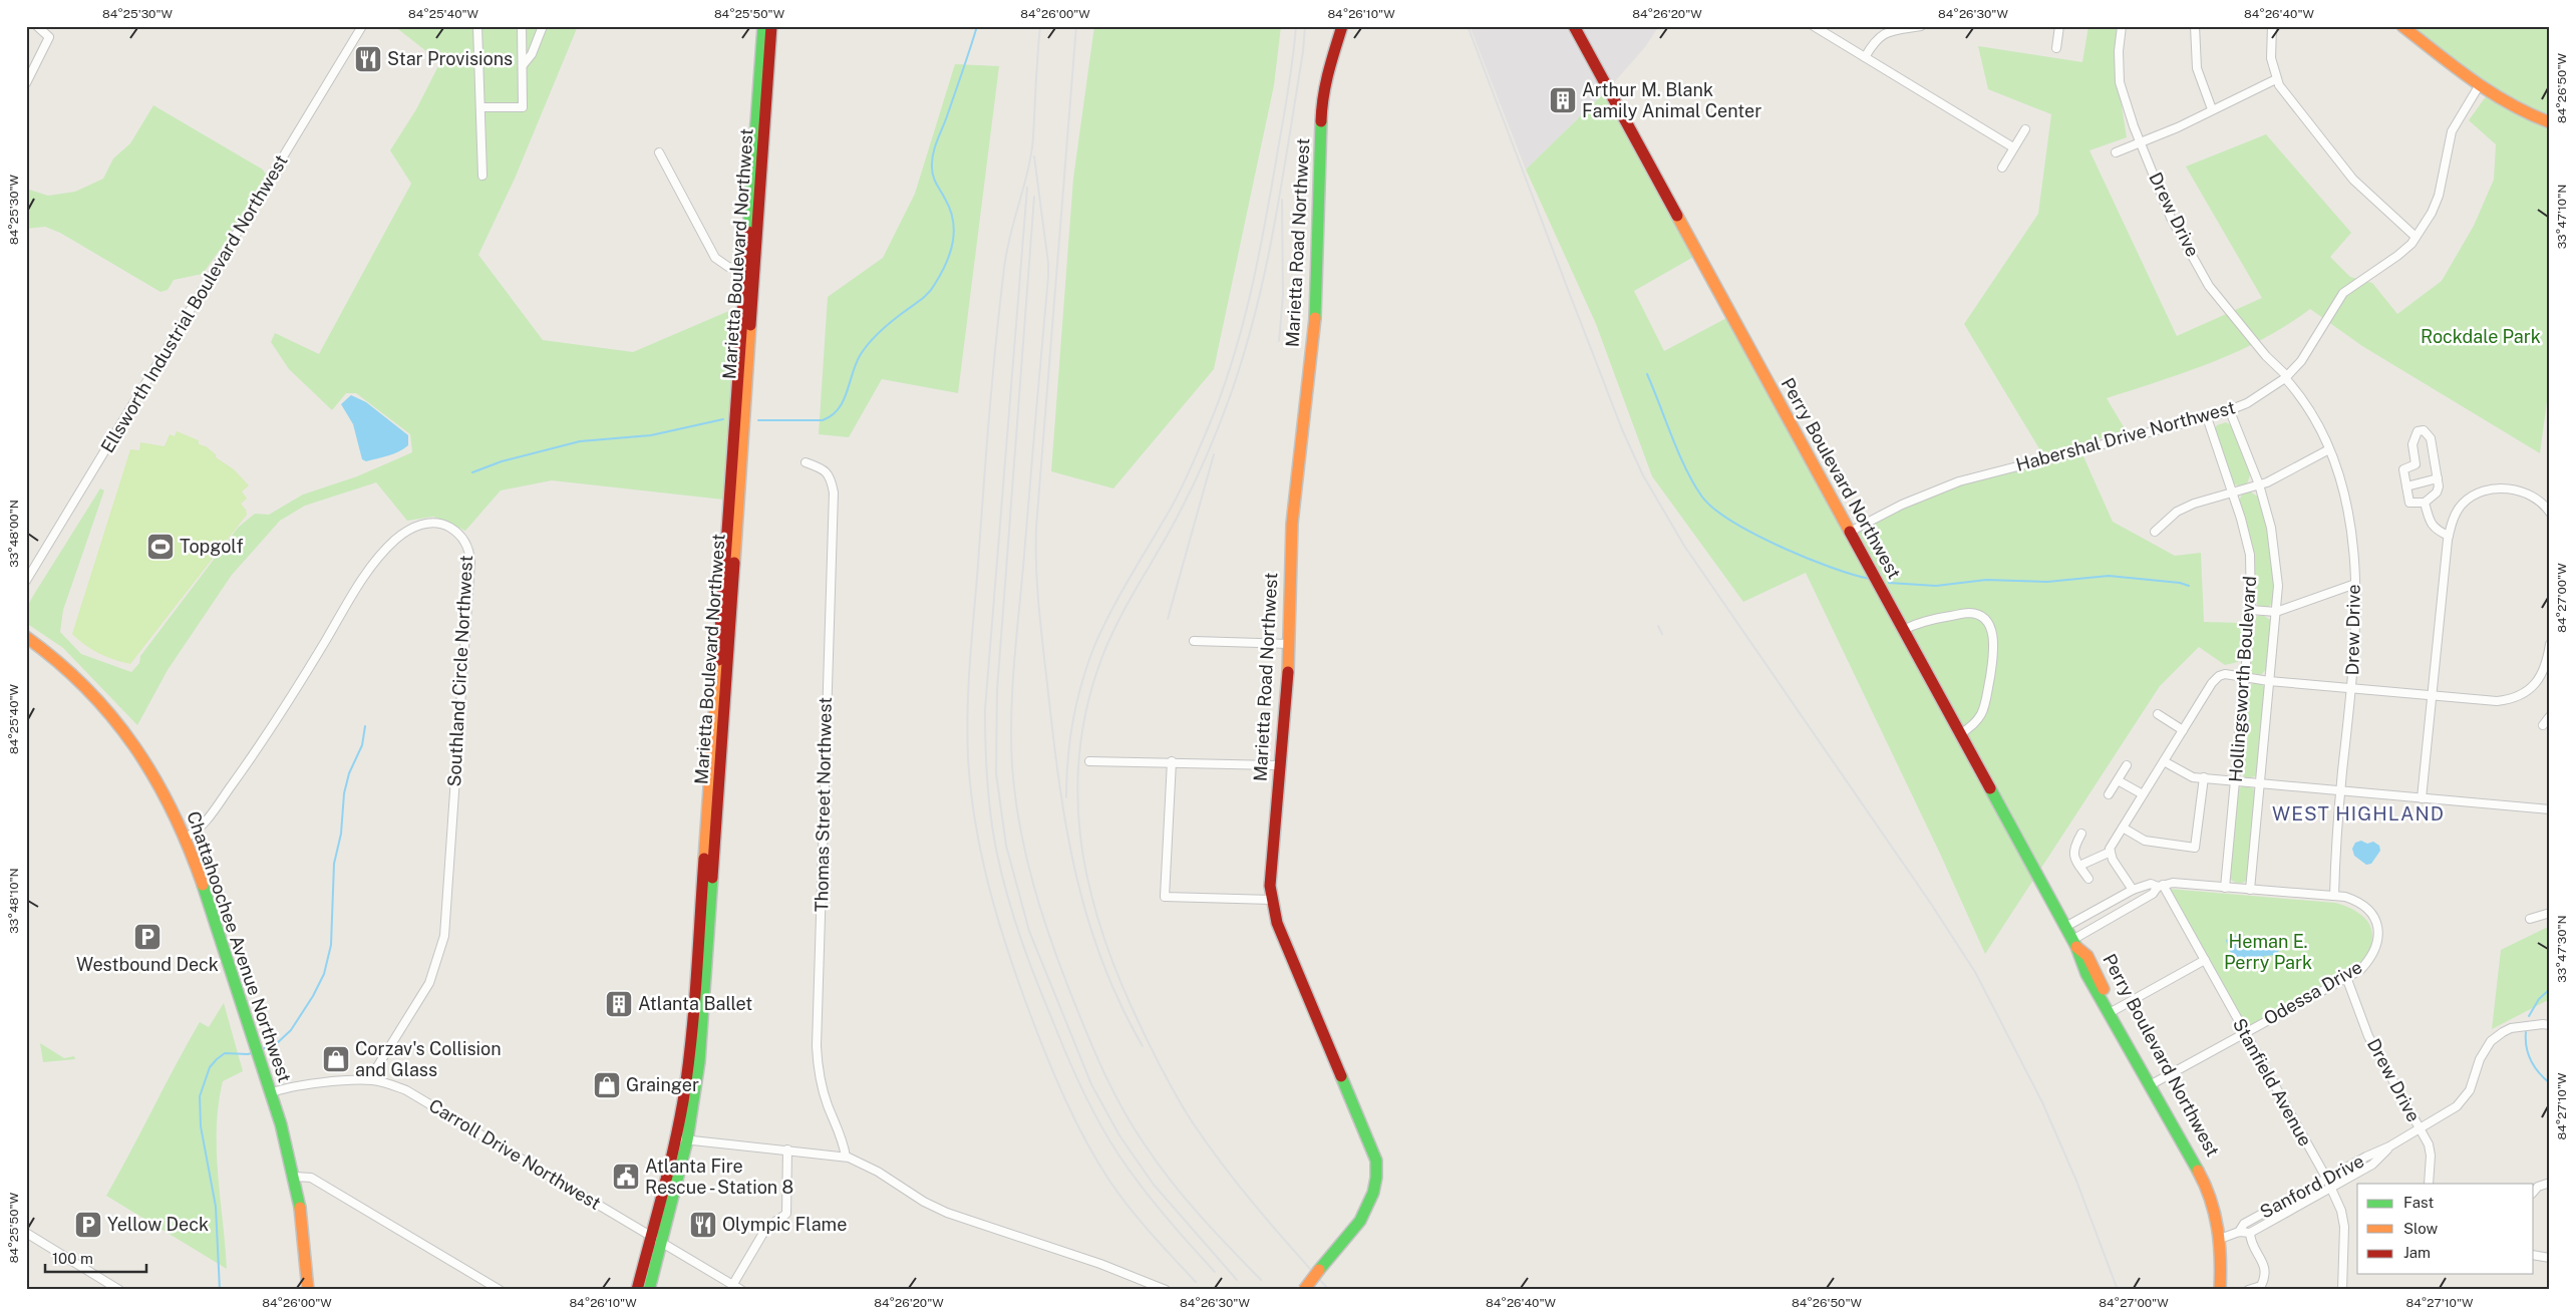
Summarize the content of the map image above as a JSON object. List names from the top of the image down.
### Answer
{
  "streets": {
    "street": [
      "Drew Drive",
      "Marietta Road Northwest",
      "Marietta Boulevard Northwest",
      "Ellsworth Industrial Boulevard Northwest",
      "Habershal Drive Northwest",
      "Perry Boulevard Northwest",
      "Southland Circle Northwest",
      "Hollingsworth Boulevard",
      "Thomas Street Northwest",
      "Chattahoochee Avenue Northwest",
      "Odessa Drive",
      "Stanfield Avenue",
      "Carroll Drive Northwest",
      "Sanford Drive"
    ]
  },
  "crossings": [
    ["Drew Drive", "Habershal Drive Northwest"],
    ["Drew Drive", "Odessa Drive"],
    ["Drew Drive", "Sanford Drive"],
    ["Habershal Drive Northwest", "Perry Boulevard Northwest"],
    ["Habershal Drive Northwest", "Hollingsworth Boulevard"],
    ["Perry Boulevard Northwest", "Odessa Drive"],
    ["Perry Boulevard Northwest", "Sanford Drive"],
    ["Southland Circle Northwest", "Chattahoochee Avenue Northwest"],
    ["Southland Circle Northwest", "Carroll Drive Northwest"],
    ["Hollingsworth Boulevard", "Odessa Drive"],
    ["Chattahoochee Avenue Northwest", "Carroll Drive Northwest"],
    ["Odessa Drive", "Stanfield Avenue"],
    ["Stanfield Avenue", "Sanford Drive"]
  ],
  "districts": ["WEST HIGHLAND"],
  "parks": ["Rockdale Park", "Heman E. Perry Park"],
  "places": {
    "restaurant": ["Star Provisions", "Olympic Flame"],
    "building": ["Arthur M. Blank Family Animal Center", "Atlanta Ballet"],
    "sports": ["Topgolf"],
    "parking": ["Westbound Deck", "Yellow Deck"],
    "shop": ["Corzav's Collision and Glass", "Grainger"],
    "public building": ["Atlanta Fire Rescue - Station 8"]
  },
  "legend": ["Fast", "Slow", "Jam"],
  "scale_bar": "100 m",
  "coordinates": [
    "84°25'30\"W",
    "84°25'40\"W",
    "84°25'50\"W",
    "84°26'00\"W",
    "84°26'10\"W",
    "84°26'20\"W",
    "84°26'30\"W",
    "84°26'40\"W",
    "84°26'50\"W",
    "33°47'10\"N",
    "33°48'00\"N",
    "84°27'00\"W",
    "33°48'10\"N",
    "33°47'30\"N",
    "84°27'10\"W"
  ]
}
